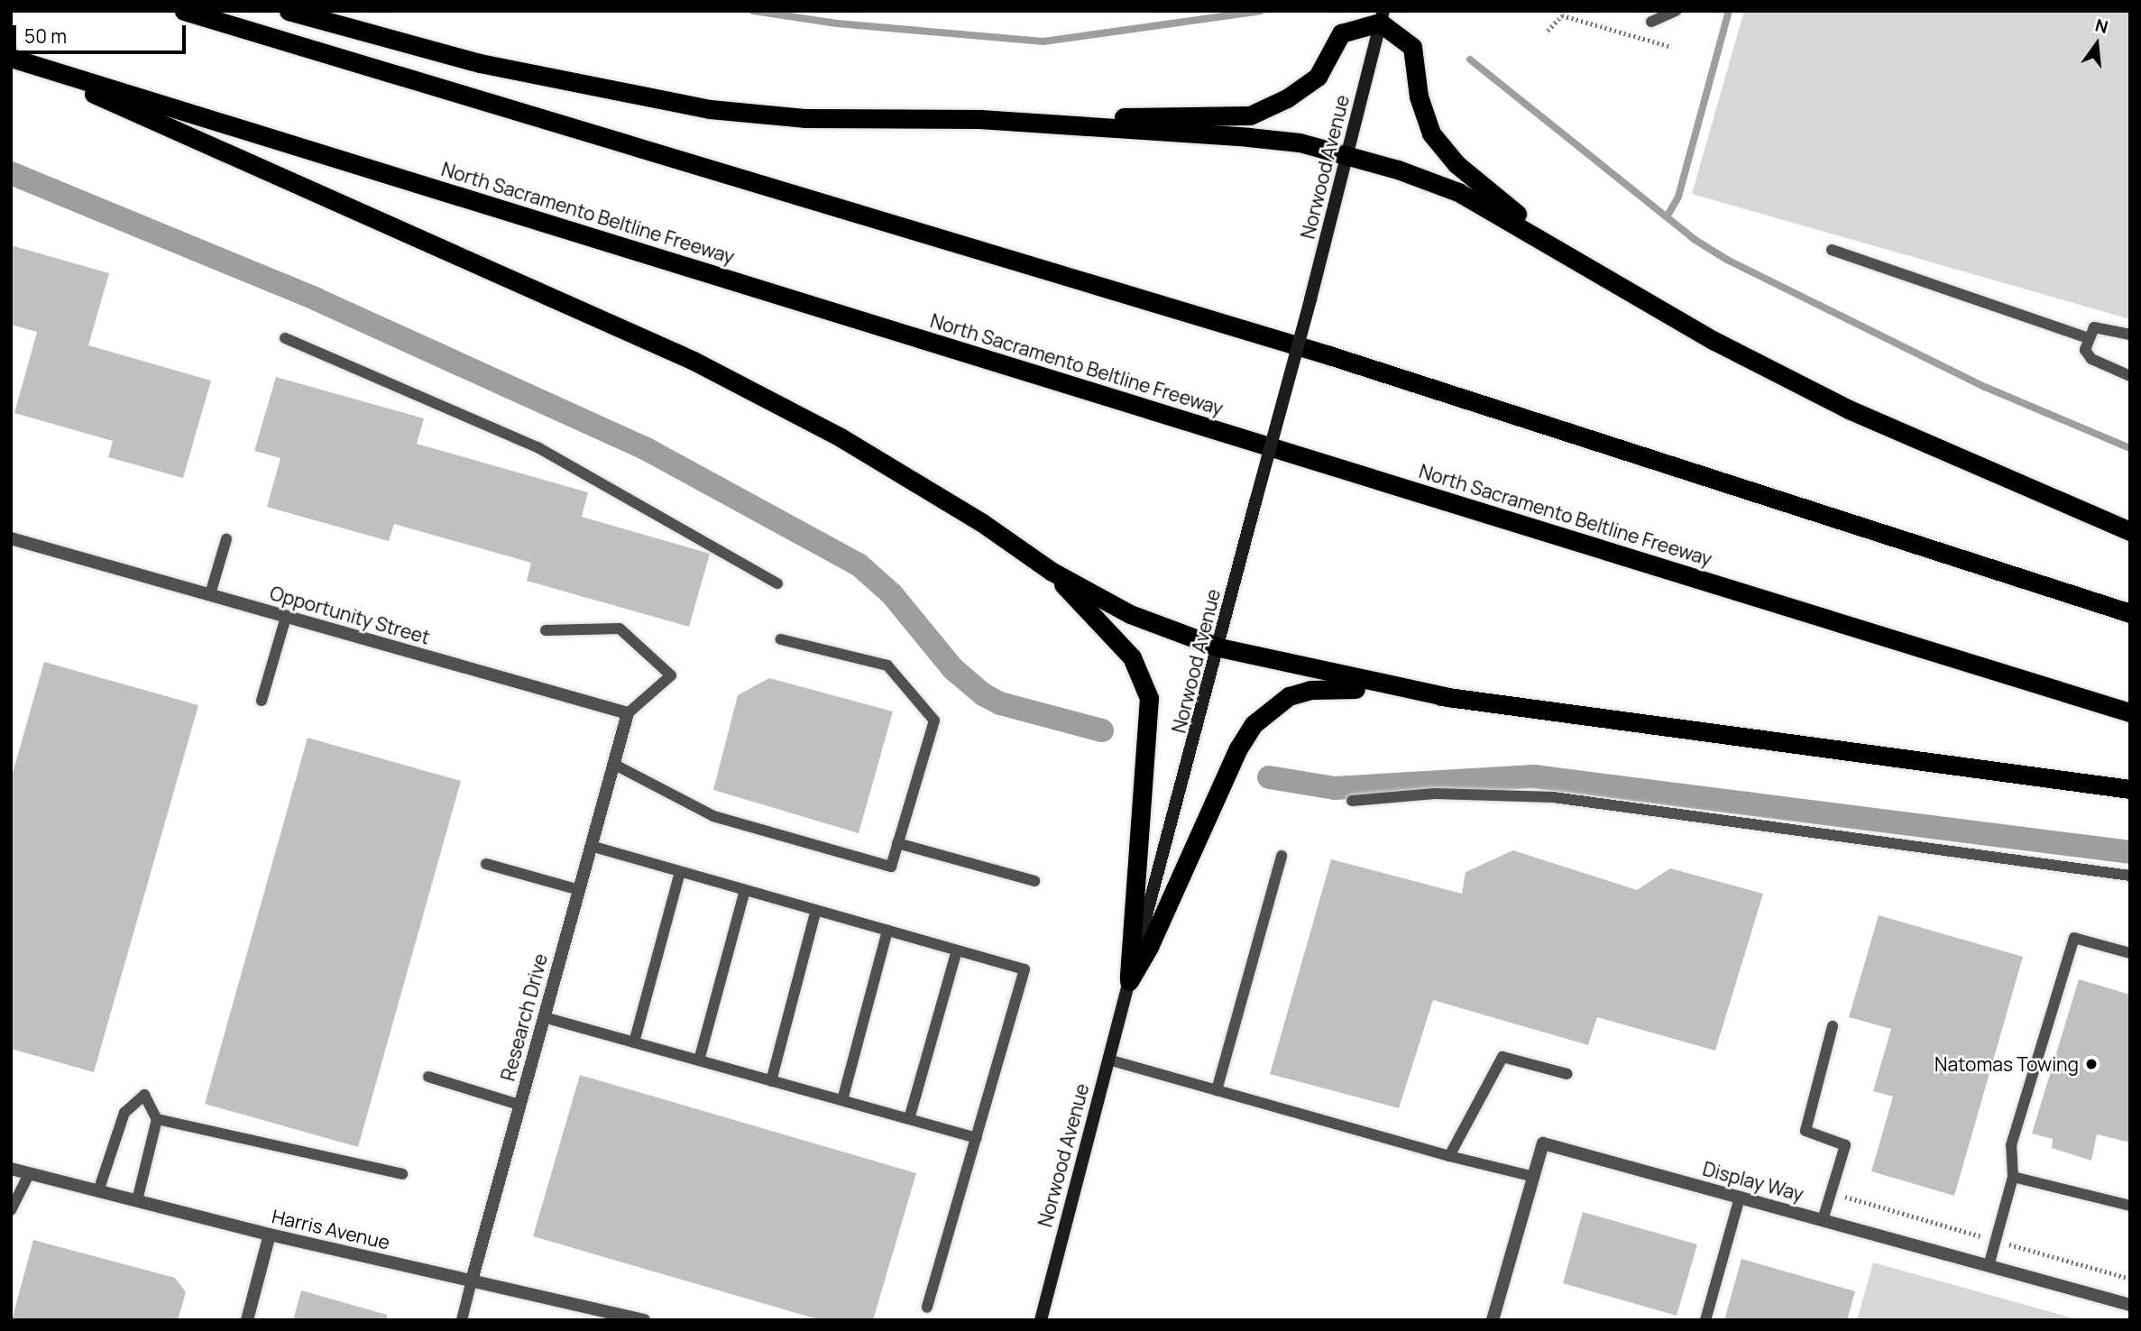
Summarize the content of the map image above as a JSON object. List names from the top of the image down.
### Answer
{
  "streets": {
    "highway": ["North Sacramento Beltline Freeway"],
    "main road": ["Norwood Avenue"],
    "street": [
      "Opportunity Street",
      "Research Drive",
      "Display Way",
      "Harris Avenue"
    ]
  },
  "crossings": [
    ["Research Drive", "Harris Avenue"]
  ],
  "places": ["Natomas Towing"],
  "scale_bar": "50 m",
  "north": "top"
}
